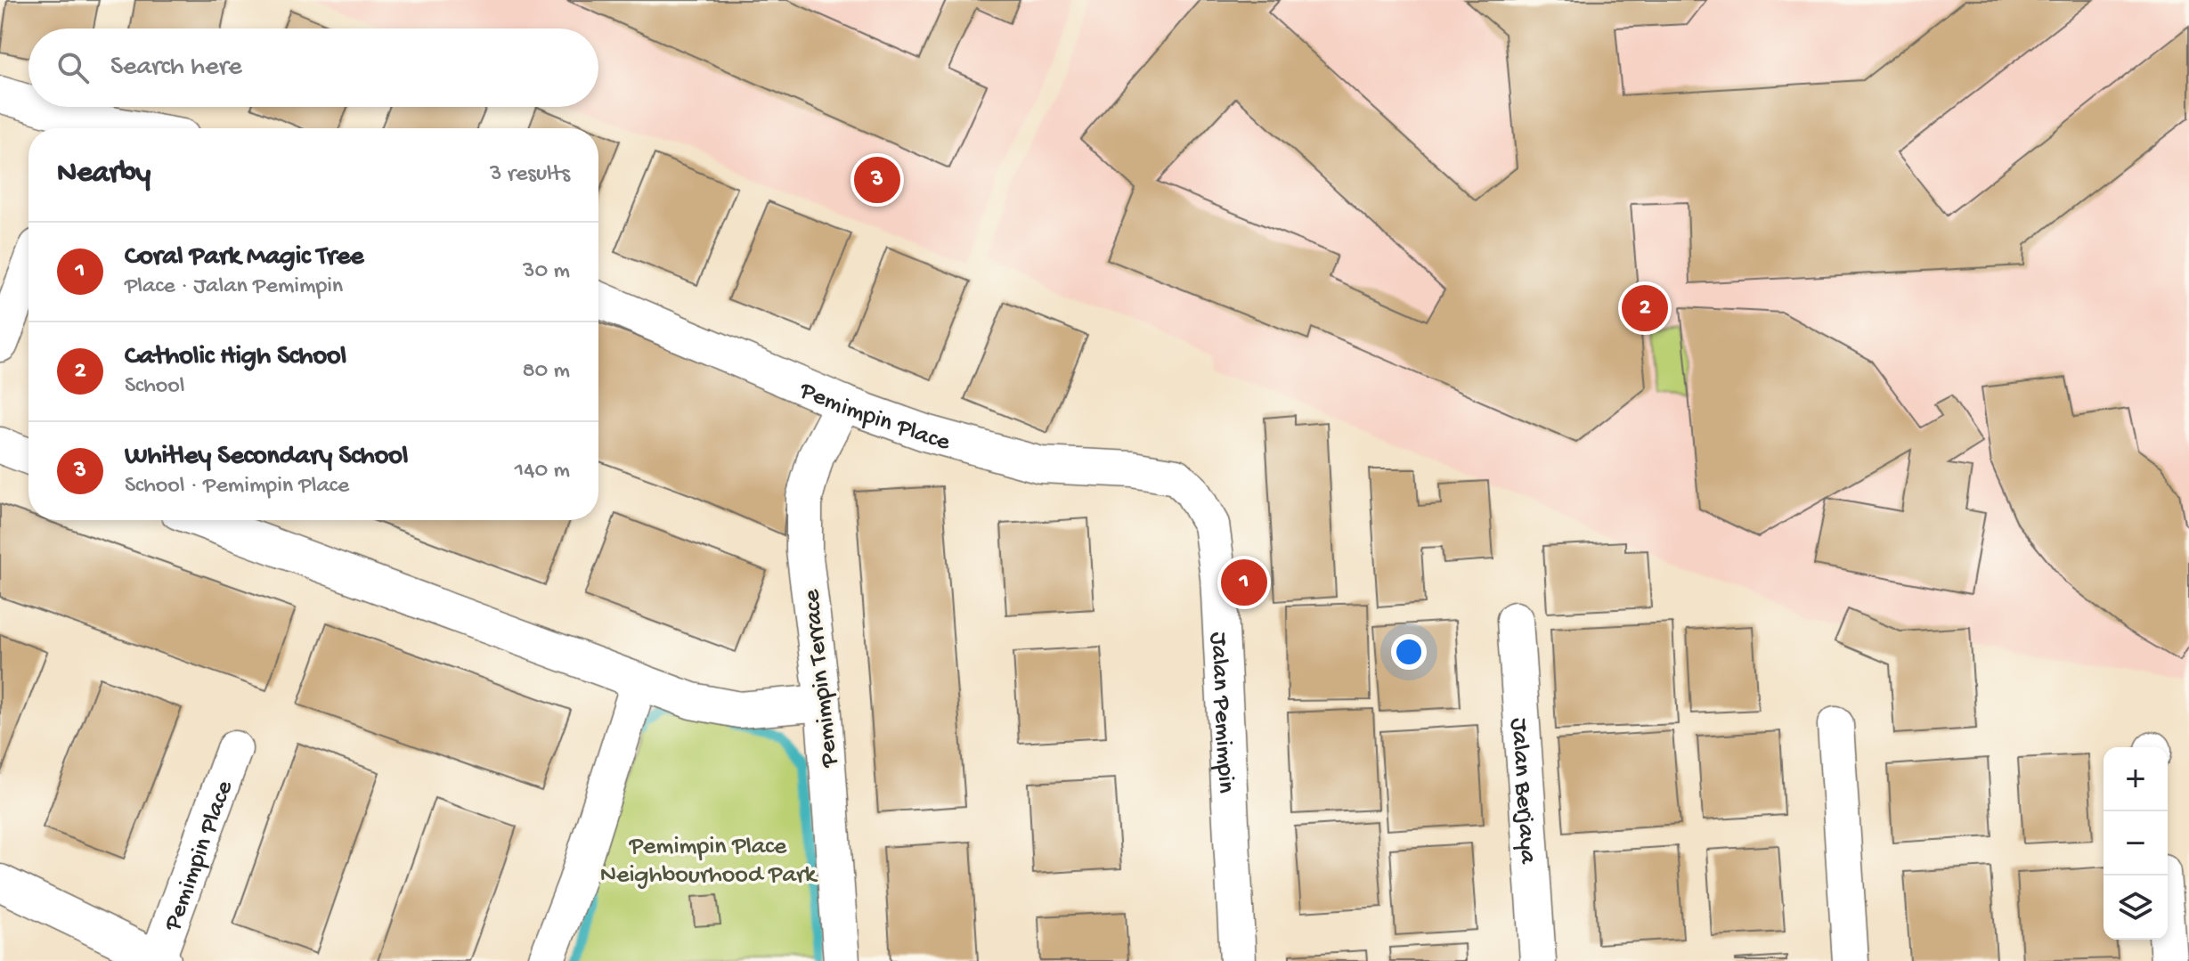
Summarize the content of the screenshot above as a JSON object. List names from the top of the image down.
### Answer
{
  "streets": {
    "street": [
      "Pemimpin Place",
      "Pemimpin Terrace",
      "Jalan Pemimpin",
      "Jalan Berjaya"
    ]
  },
  "crossings": [
    ["Pemimpin Place", "Pemimpin Terrace"],
    ["Pemimpin Place", "Jalan Pemimpin"]
  ],
  "parks": ["Pemimpin Place Neighbourhood Park"],
  "page": {
    "search": "Search here",
    "heading": ["Nearby", "3 results"],
    "pins": ["3", "2", "1"],
    "list": [
      {
        "mark": "1",
        "name": "Coral Park Magic Tree",
        "note": "Place · Jalan Pemimpin",
        "value": "30 m"
      },
      {
        "mark": "2",
        "name": "Catholic High School",
        "note": "School",
        "value": "80 m"
      },
      {
        "mark": "3",
        "name": "Whitley Secondary School",
        "note": "School · Pemimpin Place",
        "value": "140 m"
      }
    ],
    "map_buttons": ["+", "−"]
  }
}
